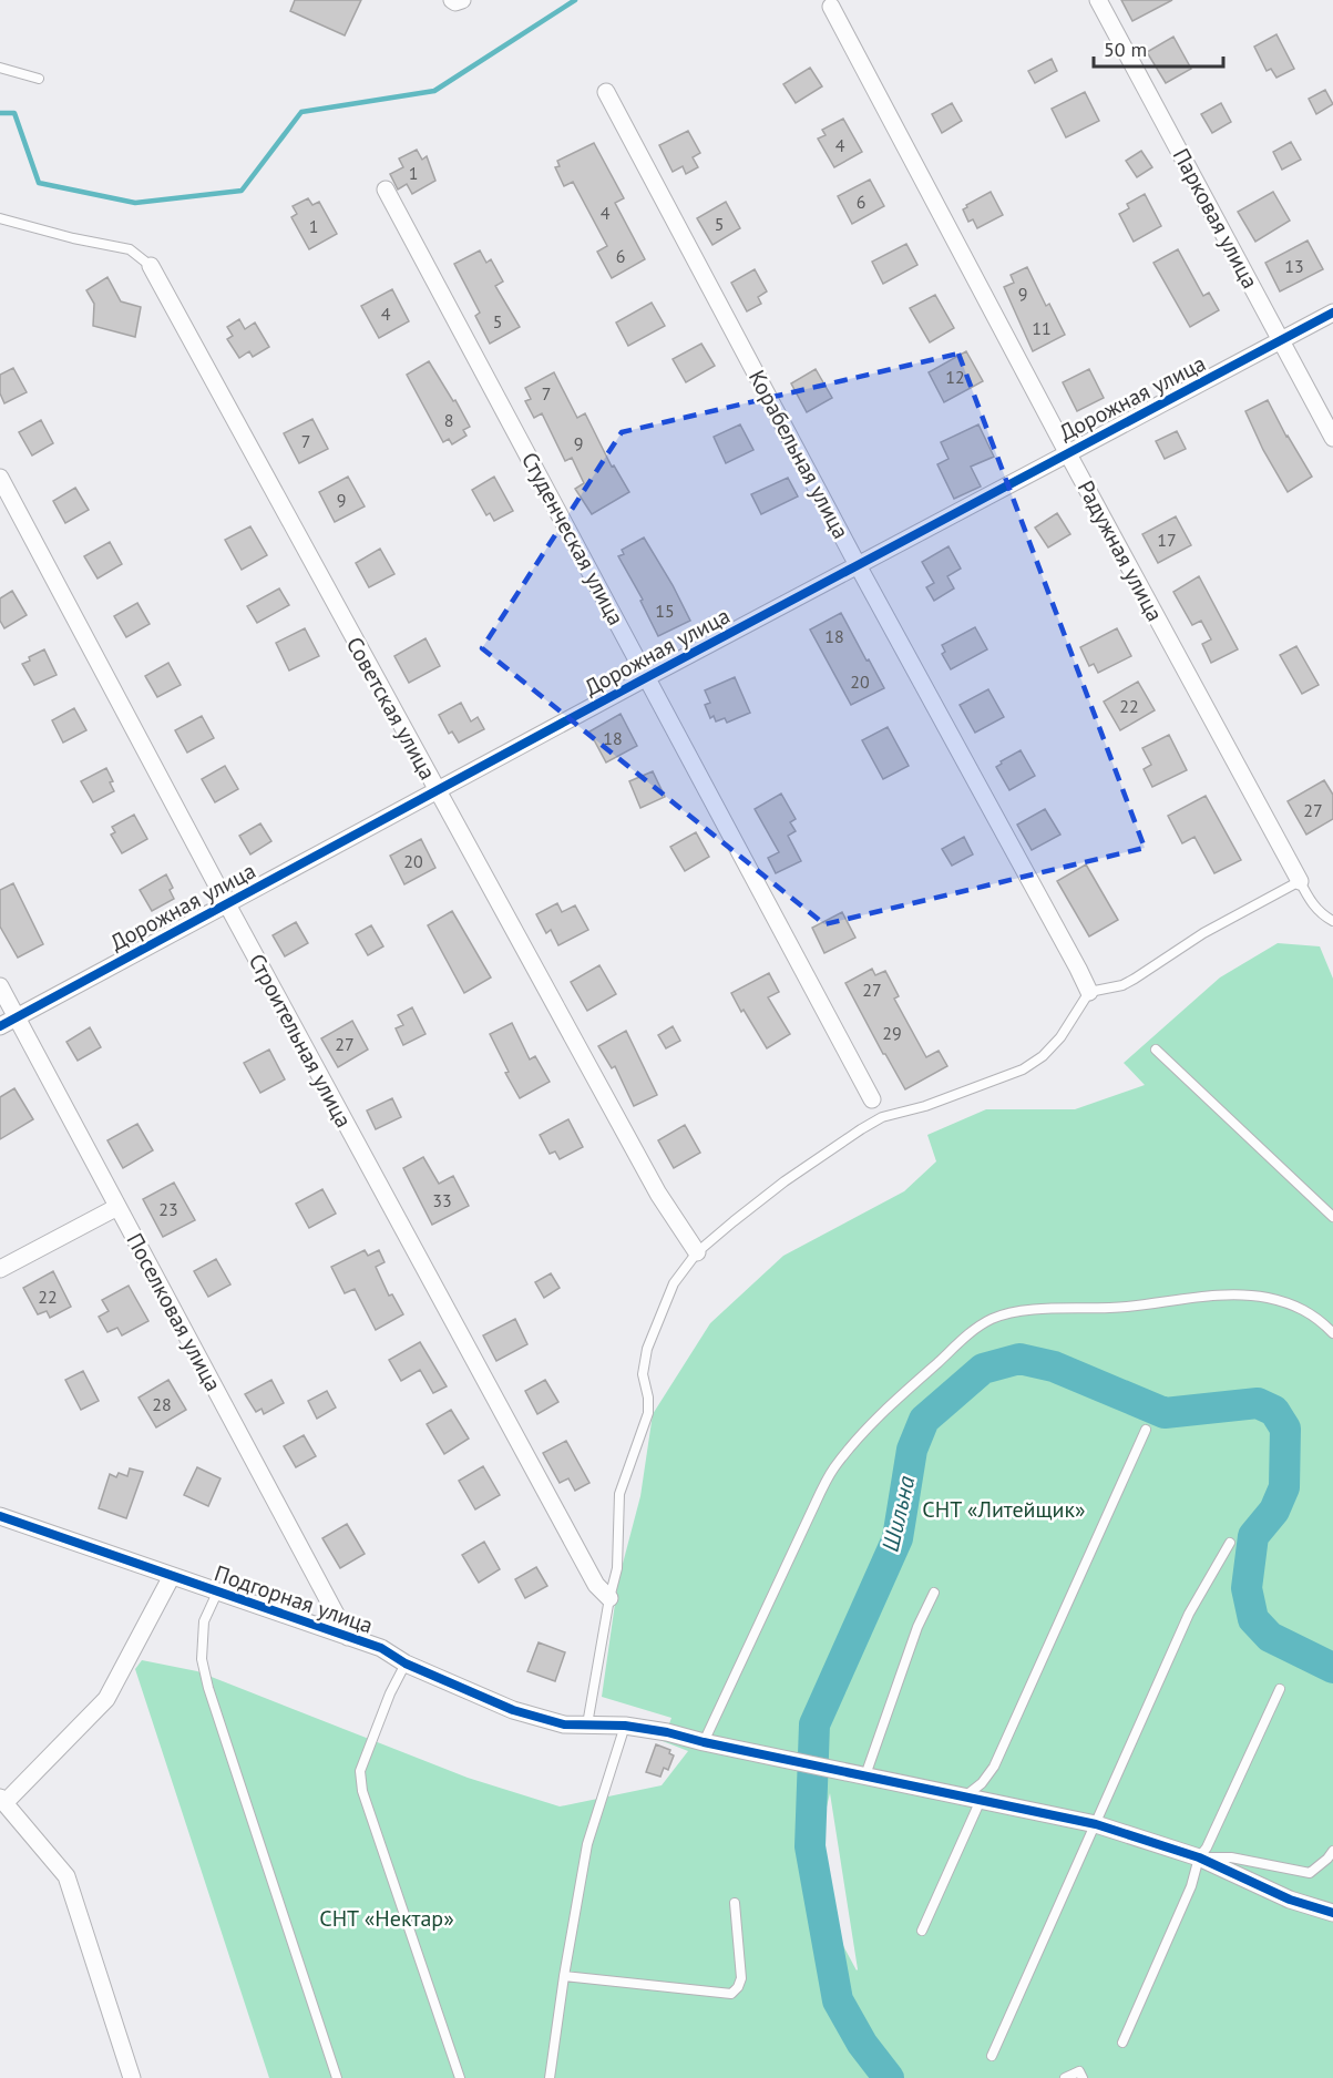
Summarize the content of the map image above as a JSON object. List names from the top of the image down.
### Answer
{
  "streets": {
    "street": [
      "Парковая улица",
      "Дорожная улица",
      "Корабельная улица",
      "Студенческая улица",
      "Радужная улица",
      "Советская улица",
      "Строительная улица",
      "Поселковая улица",
      "Подгорная улица"
    ]
  },
  "crossings": [
    ["Парковая улица", "Дорожная улица"],
    ["Дорожная улица", "Корабельная улица"],
    ["Дорожная улица", "Студенческая улица"],
    ["Дорожная улица", "Радужная улица"],
    ["Дорожная улица", "Советская улица"],
    ["Дорожная улица", "Строительная улица"],
    ["Дорожная улица", "Поселковая улица"],
    ["Поселковая улица", "Подгорная улица"]
  ],
  "water": ["Шильна"],
  "parks": ["СНТ «Литейщик»", "СНТ «Нектар»"],
  "house_numbers": [
    "4",
    "1",
    "6",
    "4",
    "5",
    "1",
    "6",
    "13",
    "9",
    "4",
    "5",
    "11",
    "12",
    "7",
    "8",
    "7",
    "9",
    "9",
    "17",
    "15",
    "18",
    "20",
    "22",
    "18",
    "27",
    "20",
    "27",
    "29",
    "27",
    "33",
    "23",
    "22",
    "28"
  ],
  "scale_bar": "50 m"
}
